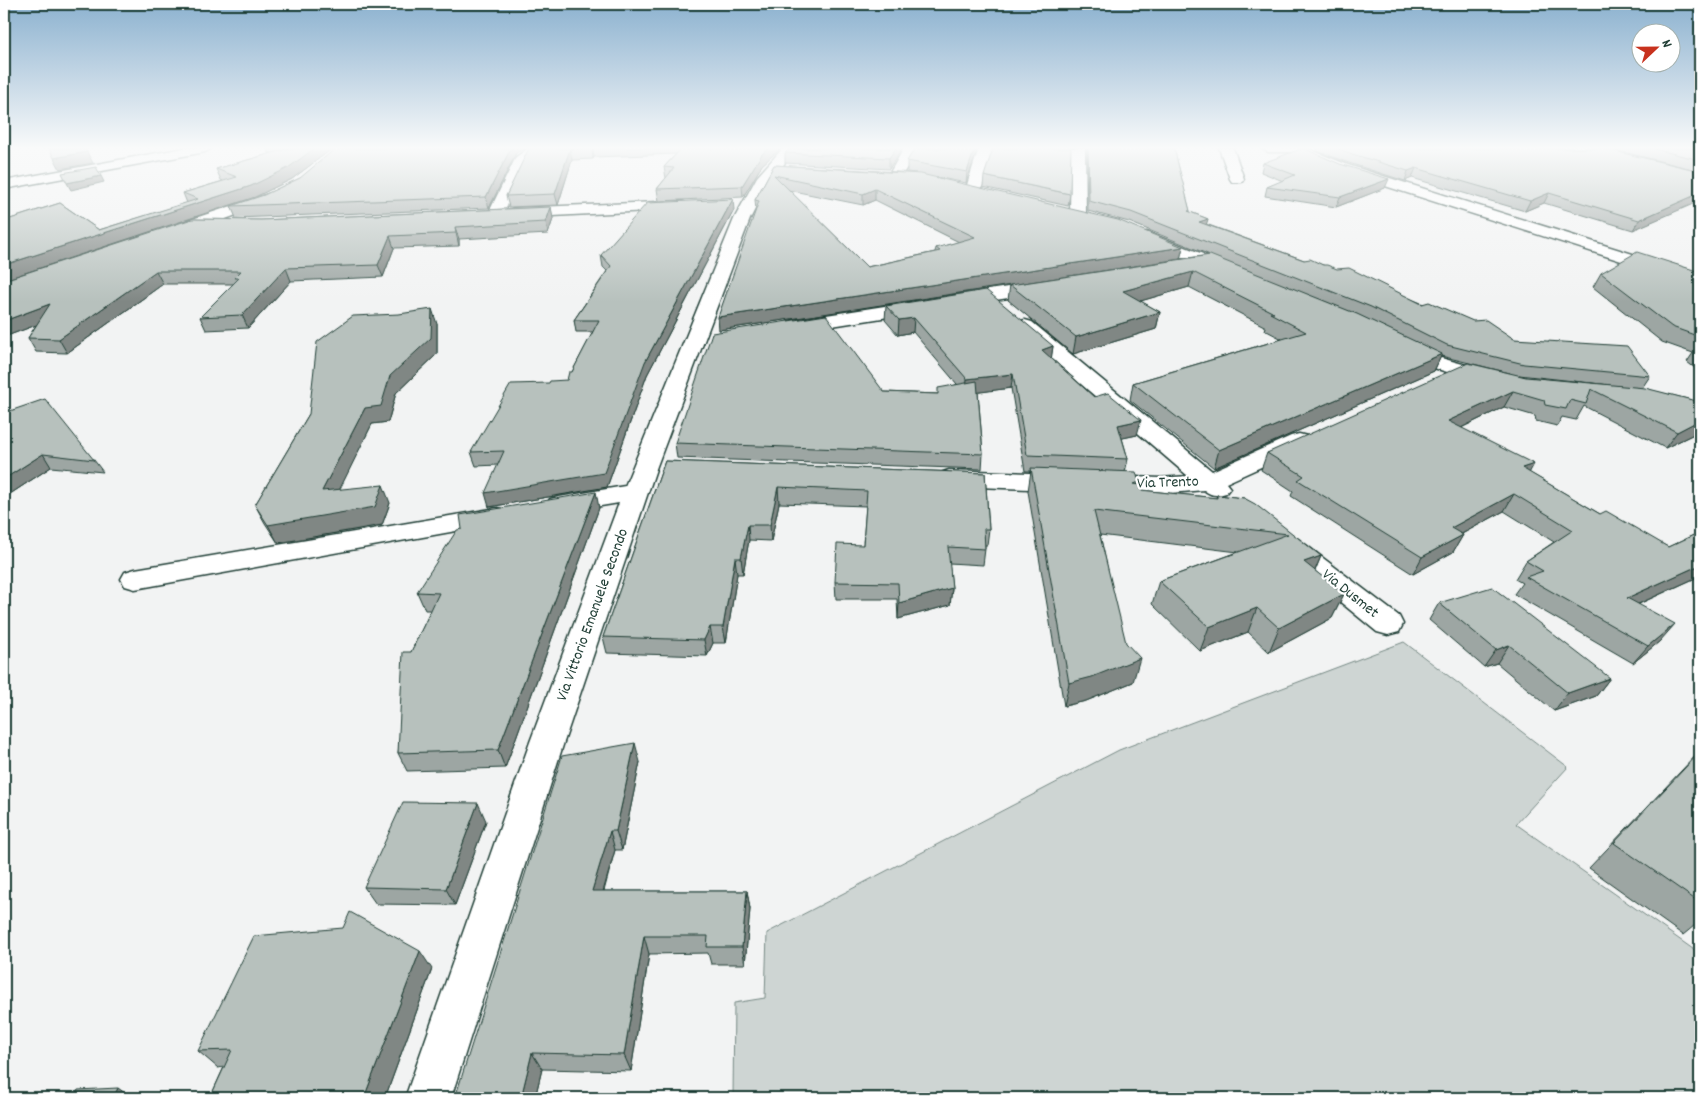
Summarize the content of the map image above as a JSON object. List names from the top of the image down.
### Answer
{
  "streets": {
    "street": ["Via Trento", "Via Dusmet", "Via Vittorio Emanuele Secondo"]
  },
  "north": "right"
}
